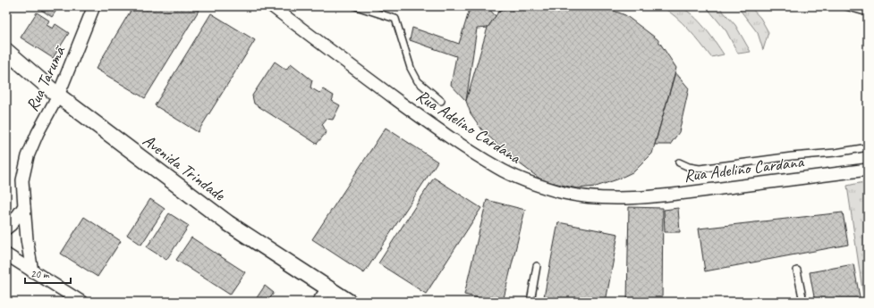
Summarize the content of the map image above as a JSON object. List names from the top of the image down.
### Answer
{
  "streets": {
    "street": ["Rua Tarumã", "Rua Adelino Cardana", "Avenida Trindade"]
  },
  "crossings": [
    ["Rua Tarumã", "Avenida Trindade"]
  ],
  "scale_bar": "20 m"
}
